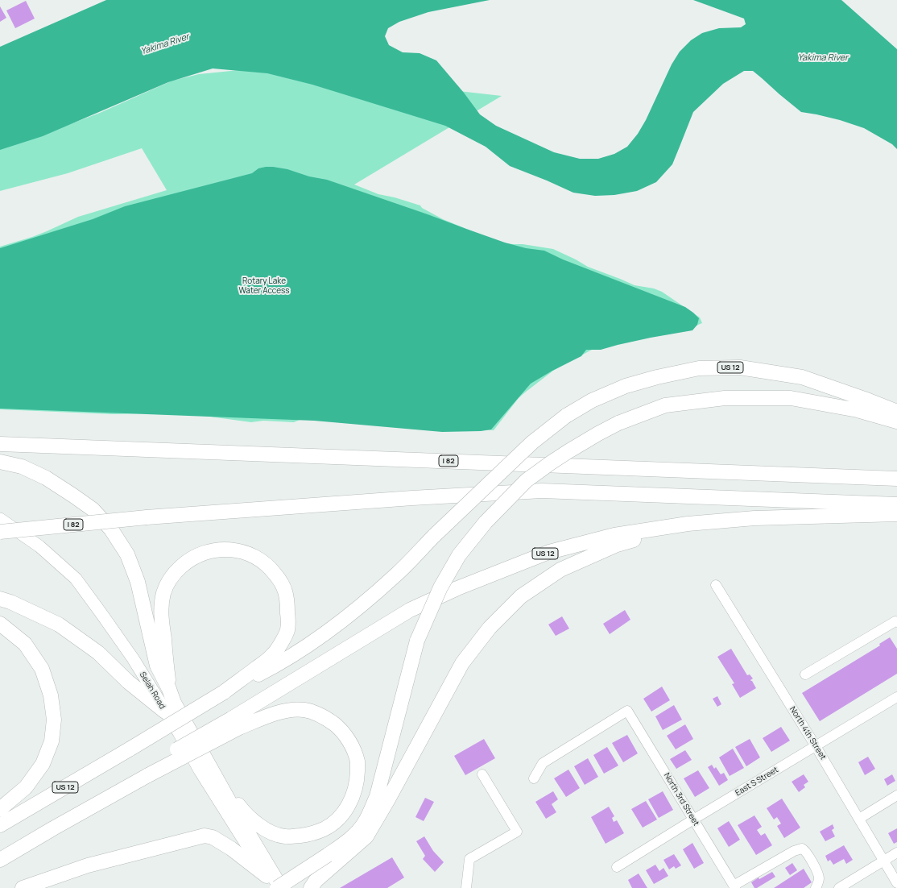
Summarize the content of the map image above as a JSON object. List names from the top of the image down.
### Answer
{
  "streets": {
    "highway": ["US 12", "I 82"],
    "main road": ["Selah Road"],
    "street": ["North 4th Street", "East S Street", "North 3rd Street"]
  },
  "crossings": [
    ["North 4th Street", "East S Street"],
    ["East S Street", "North 3rd Street"]
  ],
  "water": ["Yakima River"],
  "parks": ["Rotary Lake Water Access"]
}
